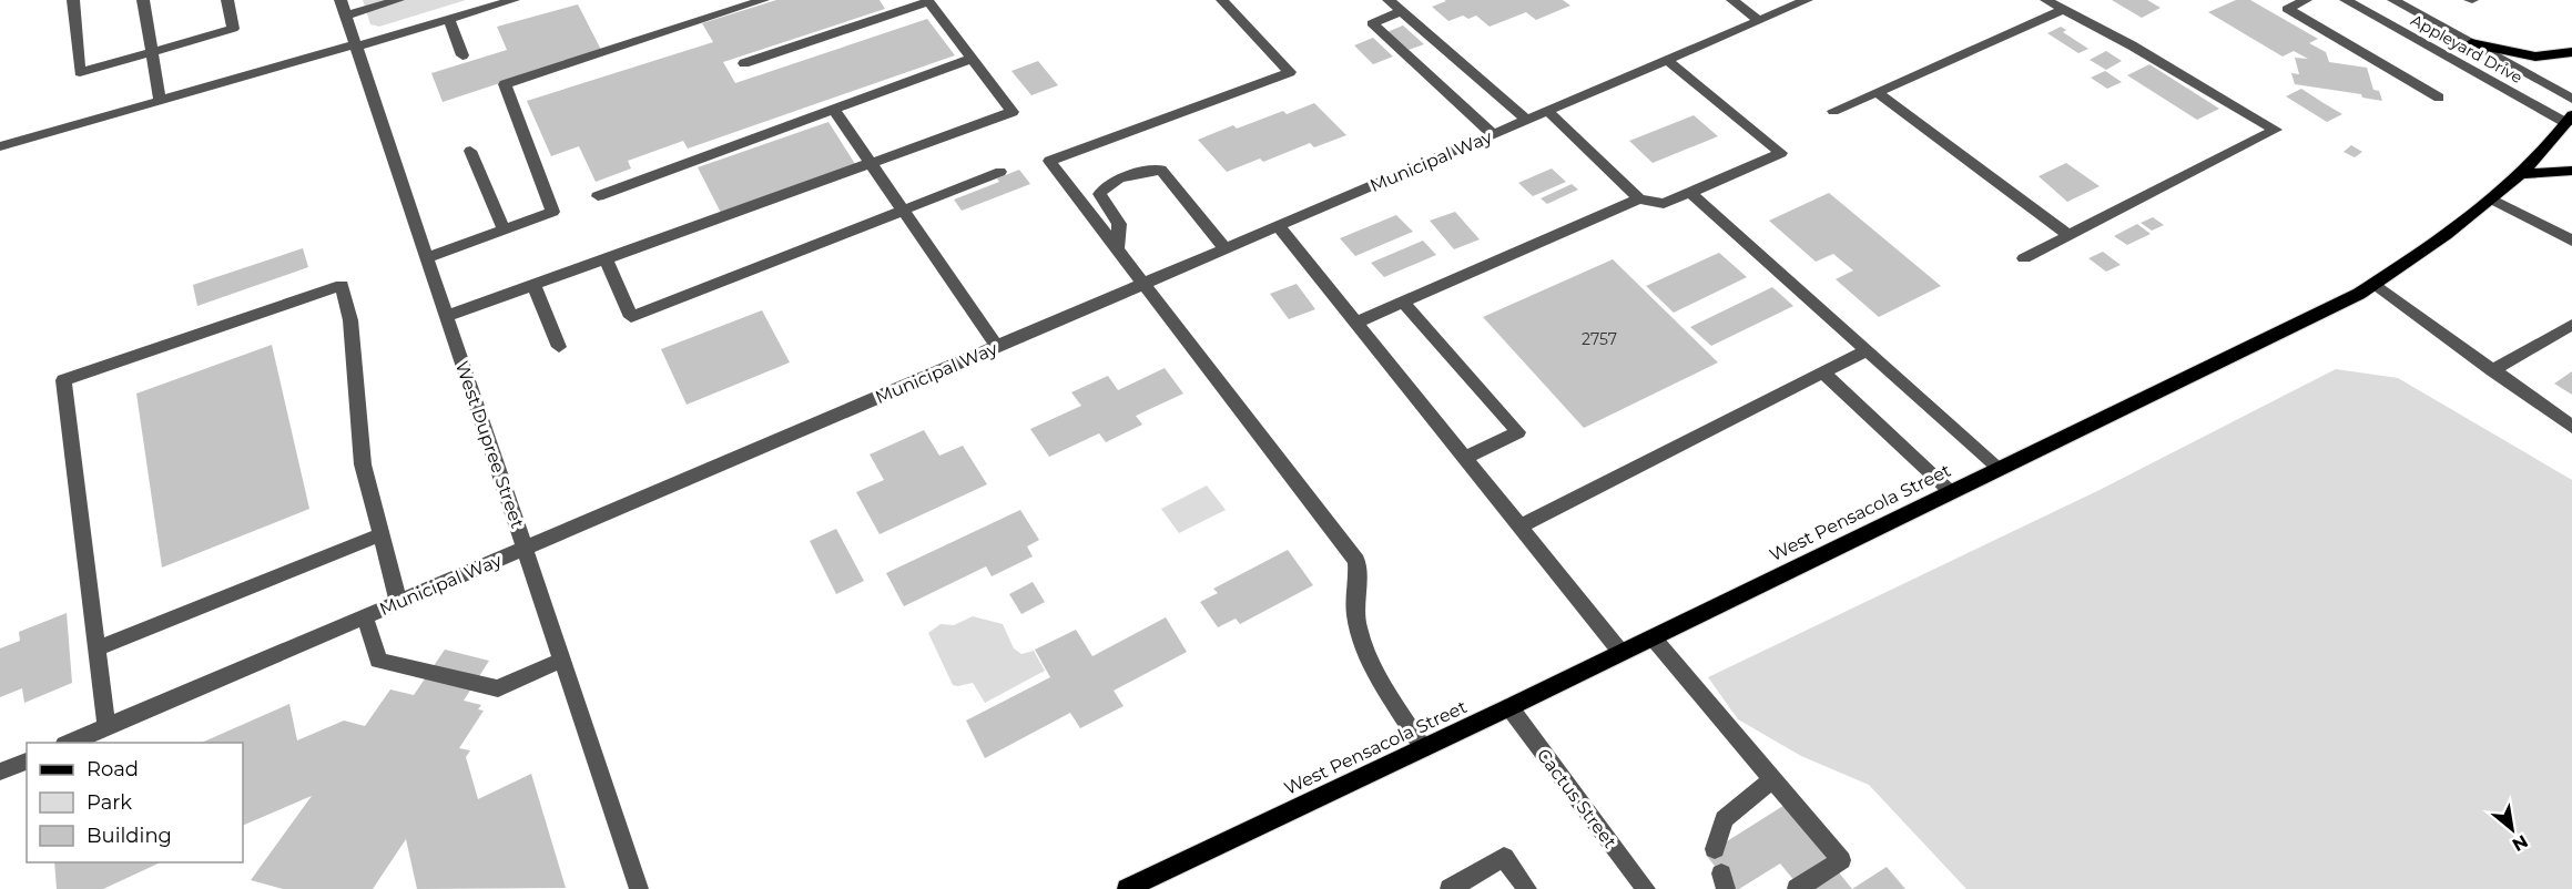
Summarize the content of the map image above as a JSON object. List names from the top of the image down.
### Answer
{
  "streets": {
    "main road": ["West Pensacola Street"],
    "street": [
      "Appleyard Drive",
      "Municipal Way",
      "West Dupree Street",
      "Cactus Street"
    ]
  },
  "crossings": [
    ["Appleyard Drive", "West Pensacola Street"],
    ["Municipal Way", "West Dupree Street"],
    ["West Pensacola Street", "Cactus Street"]
  ],
  "house_numbers": ["2757"],
  "legend": ["Road", "Park", "Building"],
  "north": "bottom right"
}
